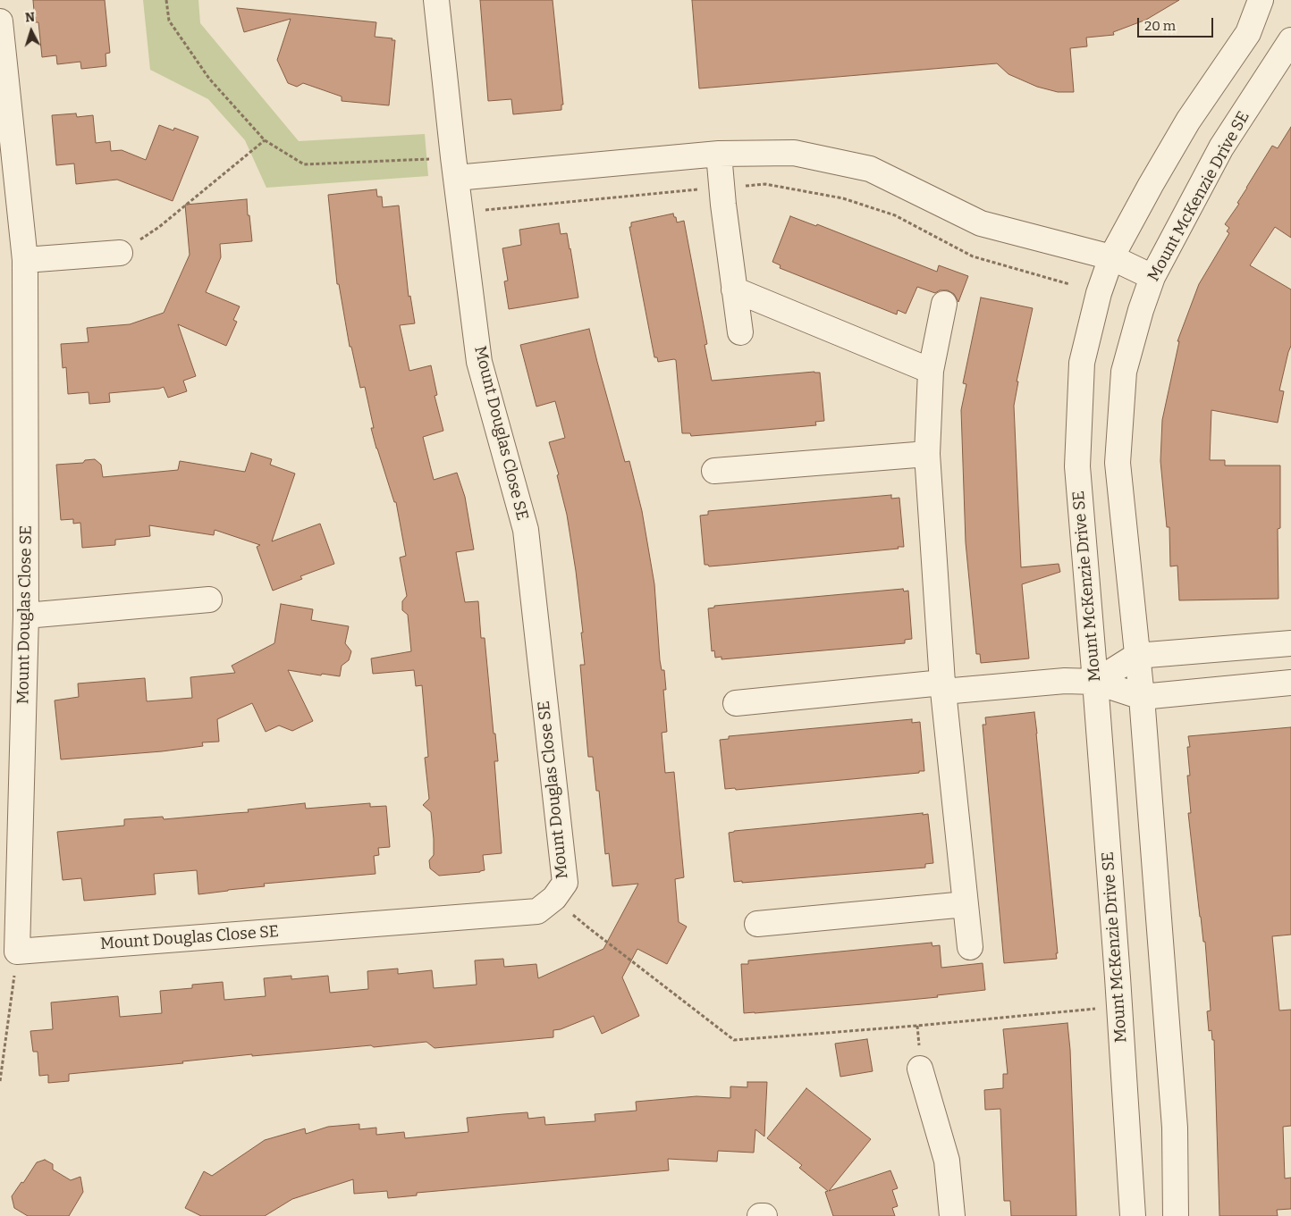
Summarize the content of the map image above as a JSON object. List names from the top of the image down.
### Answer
{
  "streets": {
    "street": ["Mount McKenzie Drive SE", "Mount Douglas Close SE"]
  },
  "scale_bar": "20 m",
  "north": "top"
}
